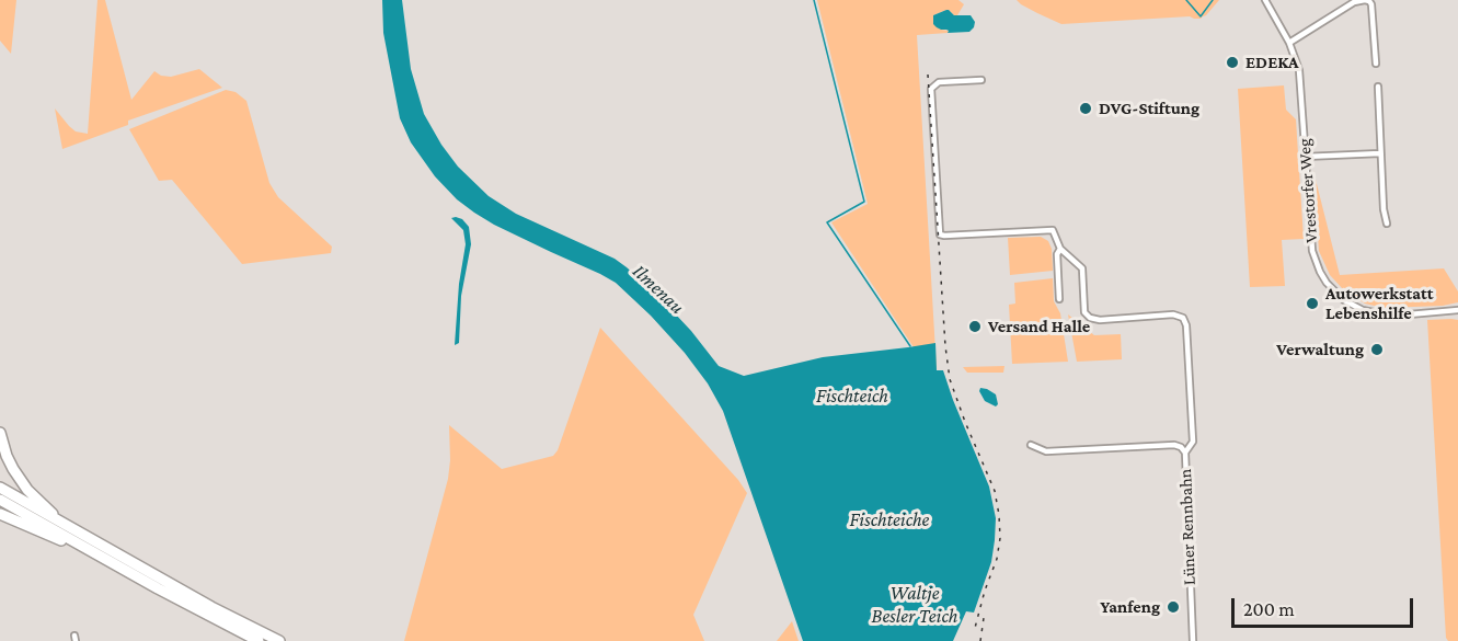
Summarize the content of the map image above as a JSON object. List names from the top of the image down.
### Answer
{
  "streets": {
    "street": ["Vrestorfer Weg", "Lüner Rennbahn"]
  },
  "water": [
    "Ilmenau",
    "Fischteich",
    "Fischteiche",
    "Waltje Besler Teich"
  ],
  "places": [
    "EDEKA",
    "DVG-Stiftung",
    "Autowerkstatt Lebenshilfe",
    "Versand Halle",
    "Verwaltung",
    "Yanfeng"
  ],
  "scale_bar": "200 m"
}
